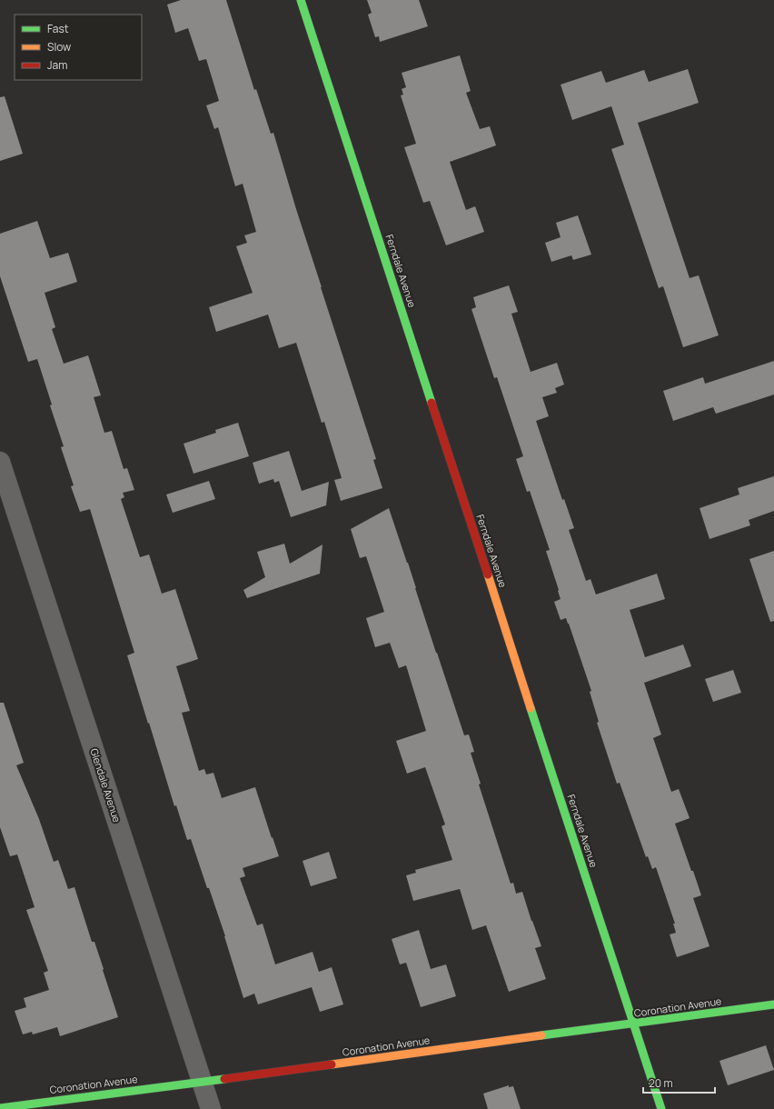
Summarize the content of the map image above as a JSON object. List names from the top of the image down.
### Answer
{
  "streets": {
    "street": ["Ferndale Avenue", "Glendale Avenue", "Coronation Avenue"]
  },
  "crossings": [
    ["Ferndale Avenue", "Coronation Avenue"],
    ["Glendale Avenue", "Coronation Avenue"]
  ],
  "legend": ["Fast", "Slow", "Jam"],
  "scale_bar": "20 m"
}
